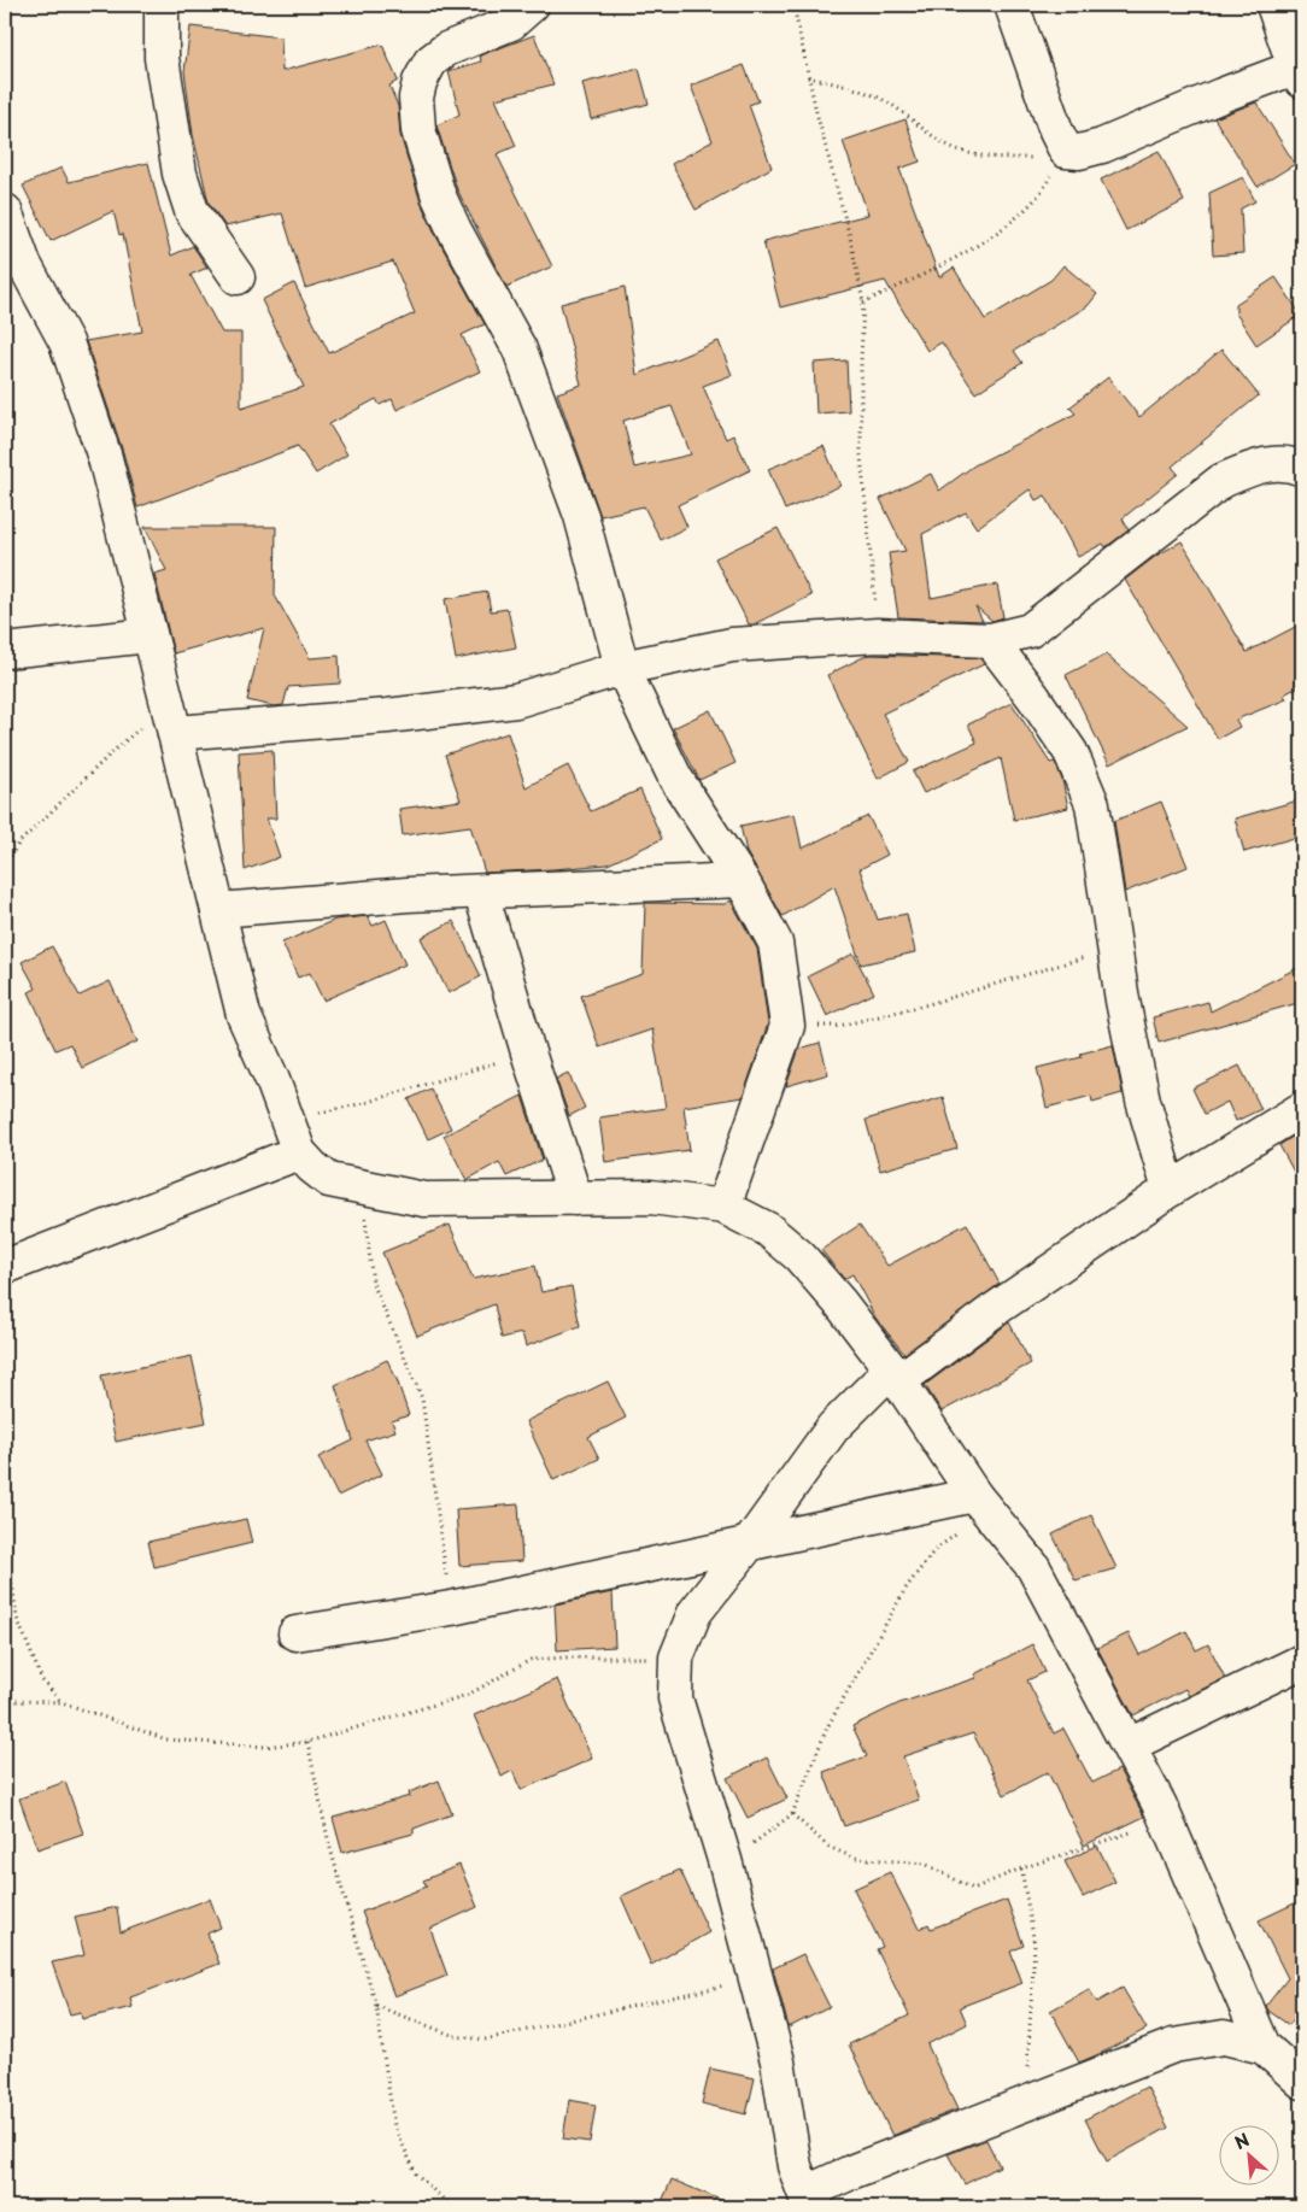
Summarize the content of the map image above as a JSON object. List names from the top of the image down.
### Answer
{
  "north": "top left"
}
